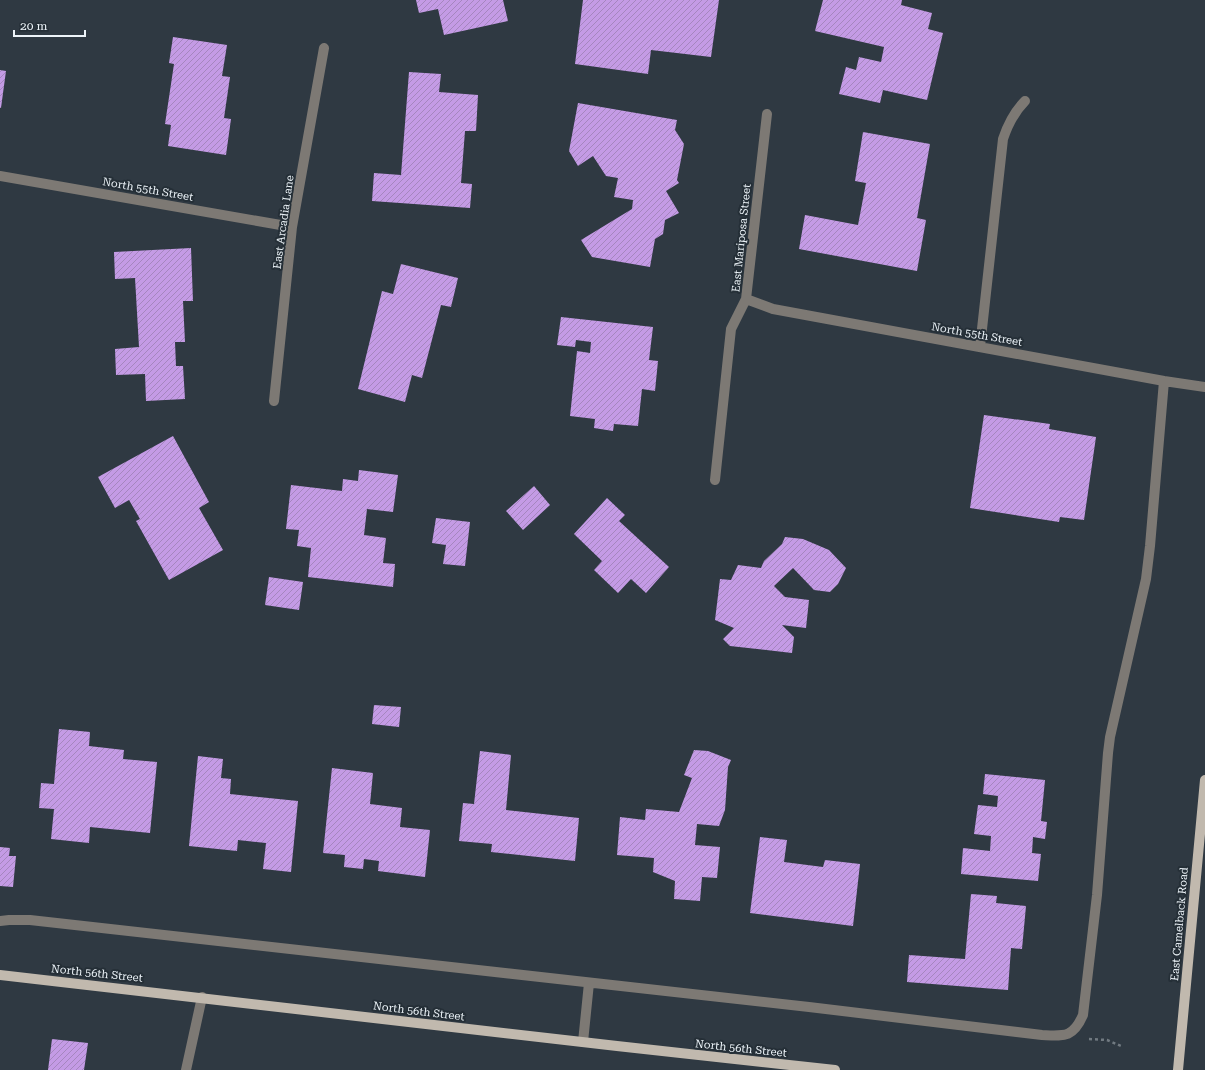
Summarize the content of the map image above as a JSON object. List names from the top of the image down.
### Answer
{
  "streets": {
    "main road": ["East Camelback Road", "North 56th Street"],
    "street": ["North 55th Street", "East Arcadia Lane", "East Mariposa Street"]
  },
  "crossings": [
    ["North 55th Street", "East Arcadia Lane"],
    ["North 55th Street", "East Mariposa Street"]
  ],
  "scale_bar": "20 m"
}
